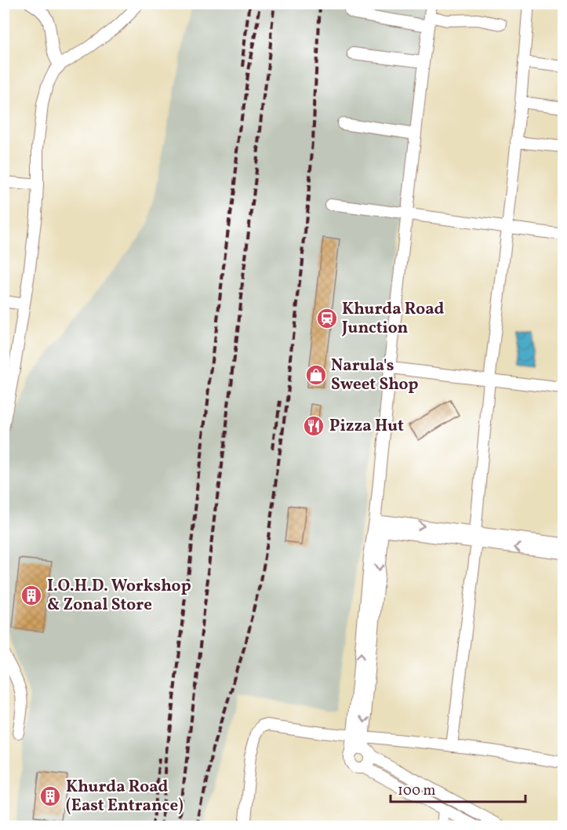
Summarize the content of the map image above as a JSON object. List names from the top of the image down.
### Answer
{
  "places": {
    "station": ["Khurda Road Junction"],
    "shop": ["Narula's Sweet Shop"],
    "restaurant": ["Pizza Hut"],
    "building": ["I.O.H.D. Workshop & Zonal Store", "Khurda Road (East Entrance)"]
  },
  "scale_bar": "100 m"
}
